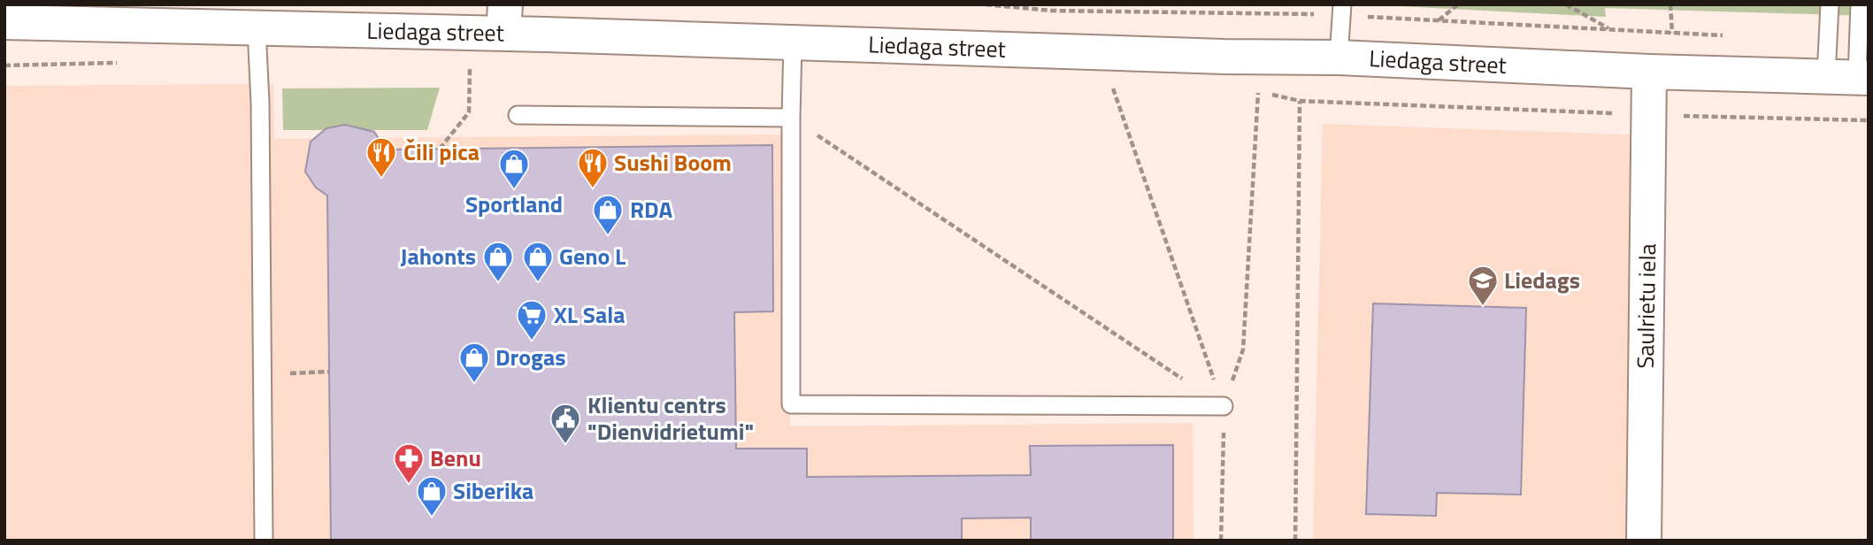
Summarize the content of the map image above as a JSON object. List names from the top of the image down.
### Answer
{
  "streets": {
    "street": ["Liedaga street", "Saulrietu iela"]
  },
  "crossings": [
    ["Liedaga street", "Saulrietu iela"]
  ],
  "places": {
    "restaurant": ["Čili pica", "Sushi Boom"],
    "shop": [
      "Sportland",
      "RDA",
      "Jahonts",
      "Geno L",
      "Drogas",
      "Siberika"
    ],
    "school or university": ["Liedags"],
    "supermarket": ["XL Sala"],
    "public building": ["Klientu centrs \"Dienvidrietumi\""],
    "pharmacy": ["Benu"]
  }
}
